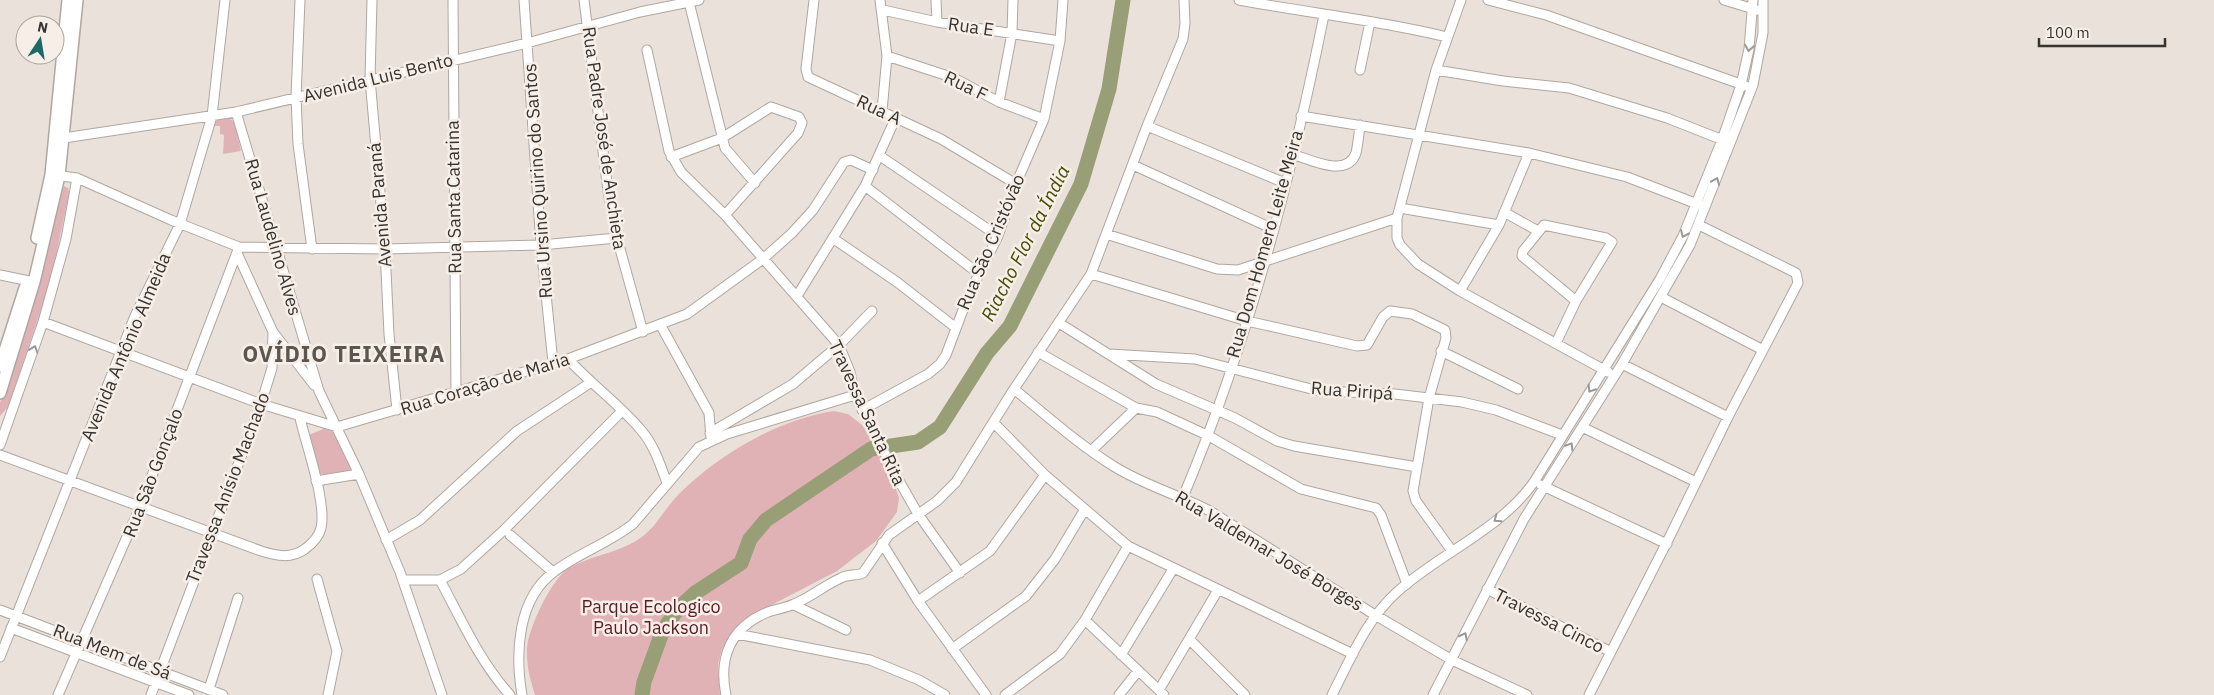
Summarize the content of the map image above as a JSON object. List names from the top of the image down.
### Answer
{
  "streets": {
    "street": [
      "Rua E",
      "Avenida Luis Bento",
      "Rua F",
      "Rua A",
      "Rua Padre José de Anchieta",
      "Rua Ursino Quirino do Santos",
      "Rua Santa Catarina",
      "Avenida Paraná",
      "Rua Laudelino Alves",
      "Rua São Cristóvão",
      "Rua Dom Homero Leite Meira",
      "Avenida Antônio Almeida",
      "Rua Coração de Maria",
      "Rua Piripá",
      "Travessa Santa Rita",
      "Rua São Gonçalo",
      "Travessa Anísio Machado",
      "Rua Valdemar José Borges",
      "Travessa Cinco",
      "Rua Mem de Sá"
    ]
  },
  "crossings": [
    ["Rua E", "Rua São Cristóvão"],
    ["Avenida Luis Bento", "Rua Padre José de Anchieta"],
    ["Avenida Luis Bento", "Rua Ursino Quirino do Santos"],
    ["Avenida Luis Bento", "Rua Santa Catarina"],
    ["Avenida Luis Bento", "Avenida Paraná"],
    ["Avenida Luis Bento", "Rua Laudelino Alves"],
    ["Avenida Luis Bento", "Avenida Antônio Almeida"],
    ["Rua F", "Rua São Cristóvão"],
    ["Rua A", "Rua São Cristóvão"],
    ["Rua Padre José de Anchieta", "Rua Coração de Maria"],
    ["Rua Ursino Quirino do Santos", "Rua Coração de Maria"],
    ["Rua Santa Catarina", "Rua Coração de Maria"],
    ["Avenida Paraná", "Rua Coração de Maria"],
    ["Rua Laudelino Alves", "Rua Coração de Maria"],
    ["Rua Laudelino Alves", "Travessa Anísio Machado"],
    ["Rua São Cristóvão", "Travessa Santa Rita"],
    ["Rua Dom Homero Leite Meira", "Rua Piripá"],
    ["Rua Dom Homero Leite Meira", "Rua Valdemar José Borges"],
    ["Avenida Antônio Almeida", "Rua Coração de Maria"],
    ["Avenida Antônio Almeida", "Rua Mem de Sá"],
    ["Rua Coração de Maria", "Travessa Santa Rita"],
    ["Rua Coração de Maria", "Rua São Gonçalo"],
    ["Rua Coração de Maria", "Travessa Anísio Machado"],
    ["Rua São Gonçalo", "Travessa Anísio Machado"],
    ["Rua São Gonçalo", "Rua Mem de Sá"],
    ["Travessa Anísio Machado", "Rua Mem de Sá"]
  ],
  "districts": ["OVÍDIO TEIXEIRA"],
  "water": ["Riacho Flor da Índia"],
  "parks": ["Parque Ecologico Paulo Jackson"],
  "scale_bar": "100 m",
  "north": "top"
}
